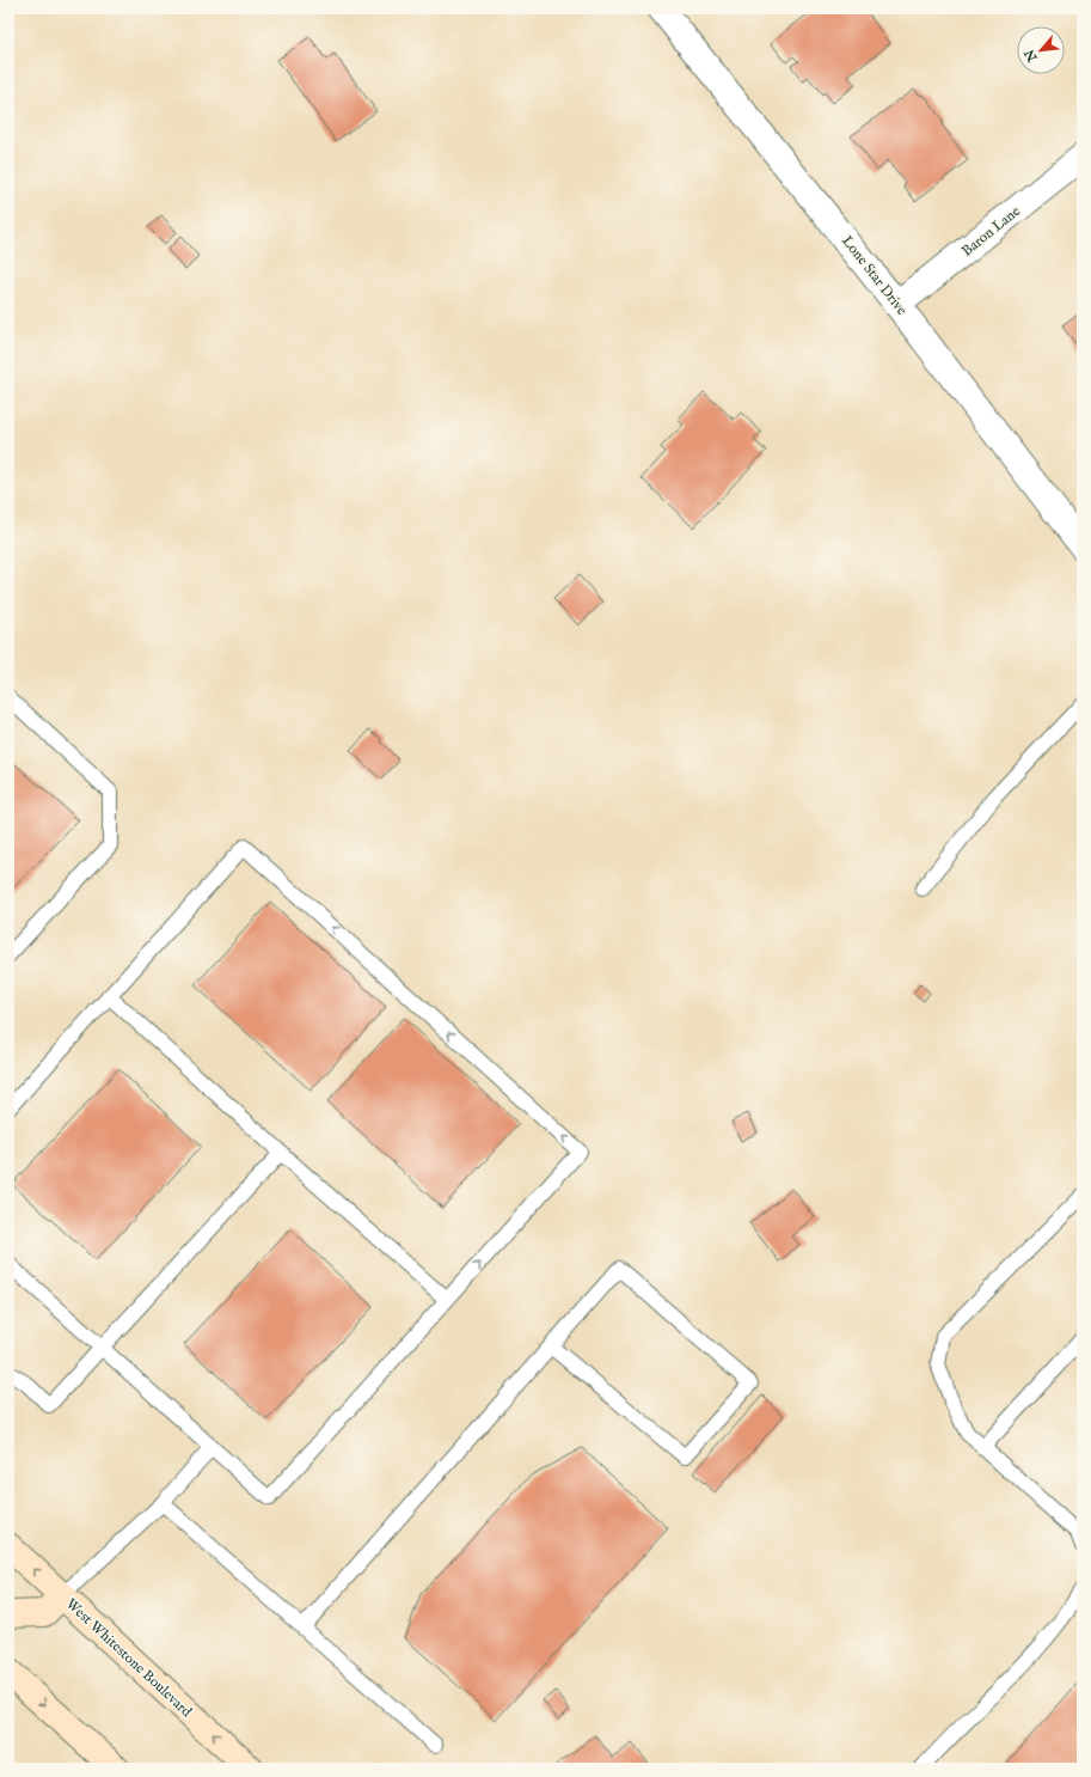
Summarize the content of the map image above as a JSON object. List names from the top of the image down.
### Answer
{
  "streets": {
    "main road": ["West Whitestone Boulevard"],
    "street": ["Baron Lane", "Lone Star Drive"]
  },
  "crossings": [
    ["Baron Lane", "Lone Star Drive"]
  ],
  "north": "bottom left"
}
